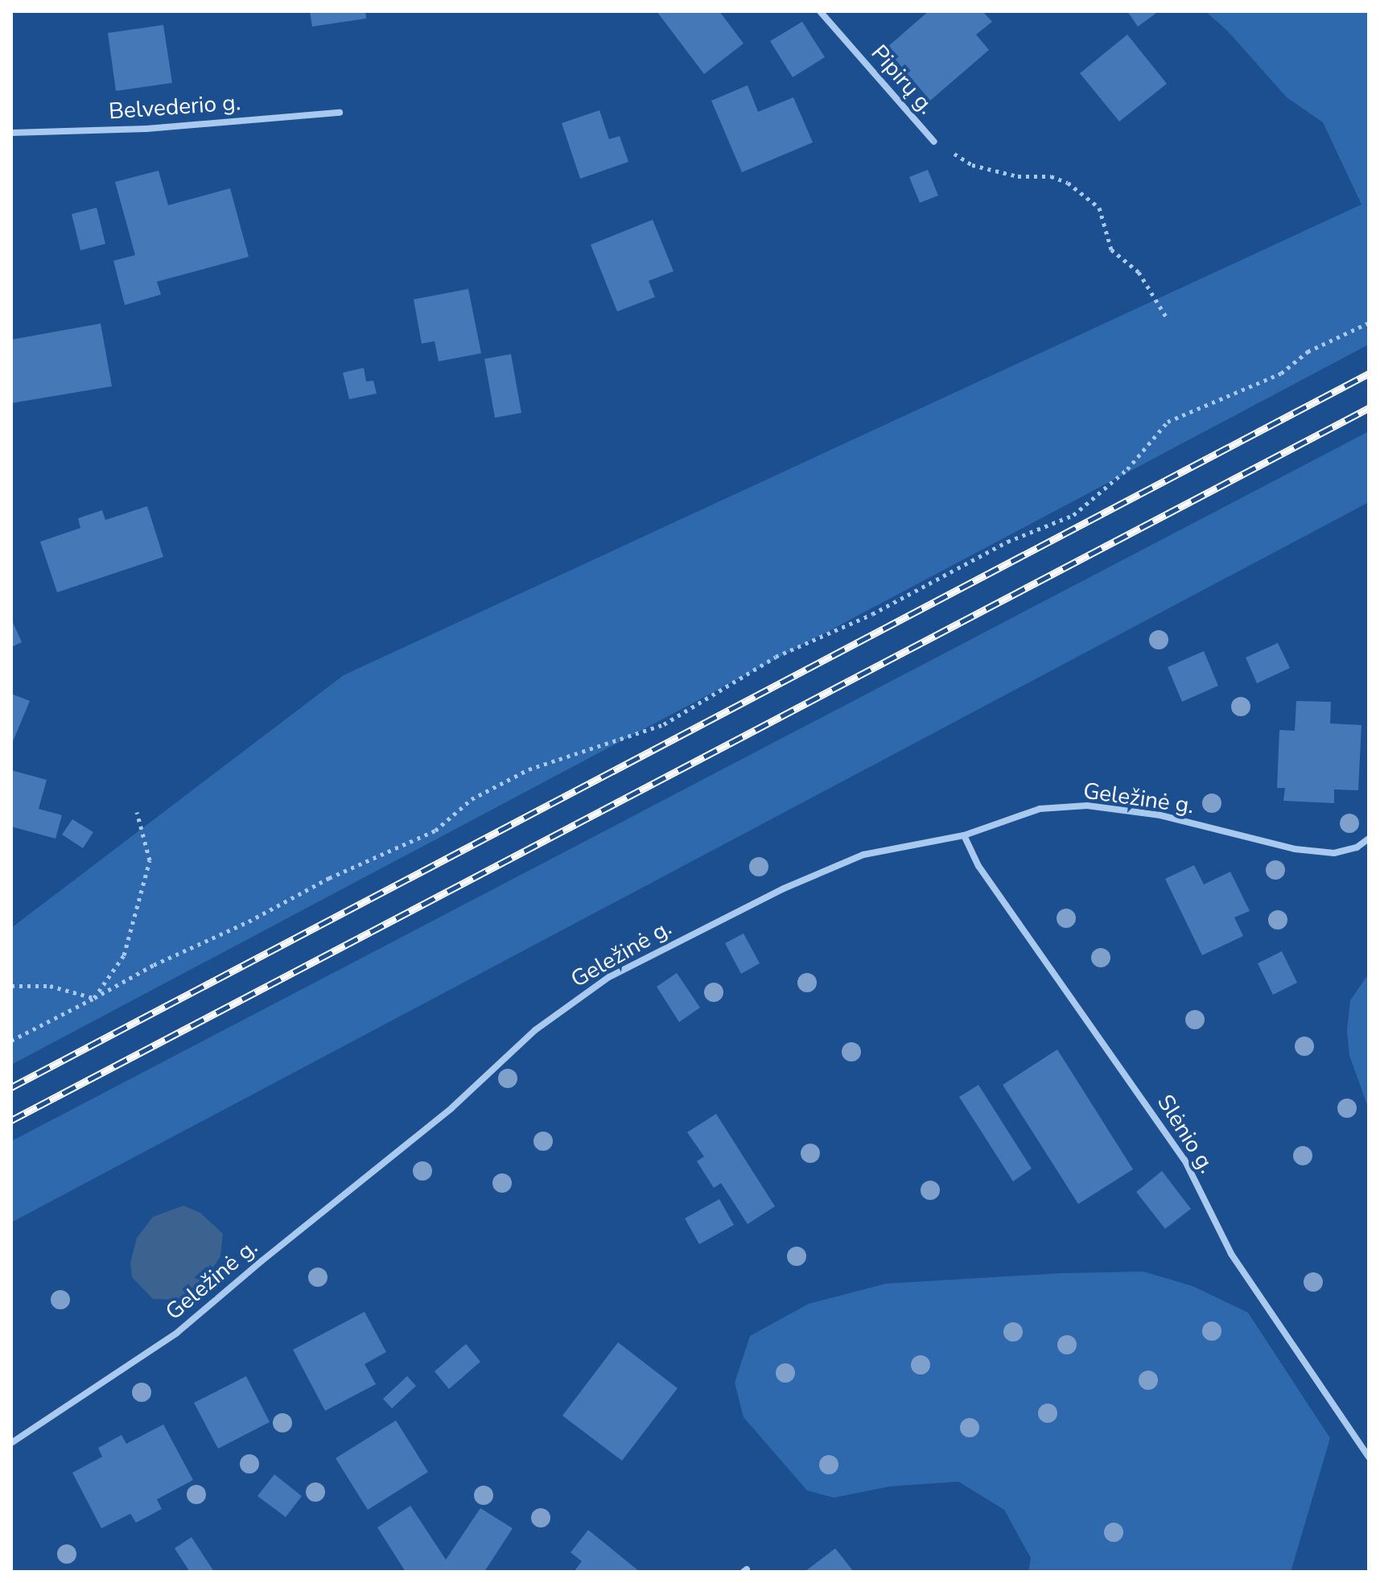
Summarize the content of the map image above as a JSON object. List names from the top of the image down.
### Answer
{
  "streets": {
    "street": [
      "Pipirų g.",
      "Belvederio g.",
      "Geležinė g.",
      "Slėnio g."
    ]
  },
  "crossings": [
    ["Geležinė g.", "Slėnio g."]
  ]
}
